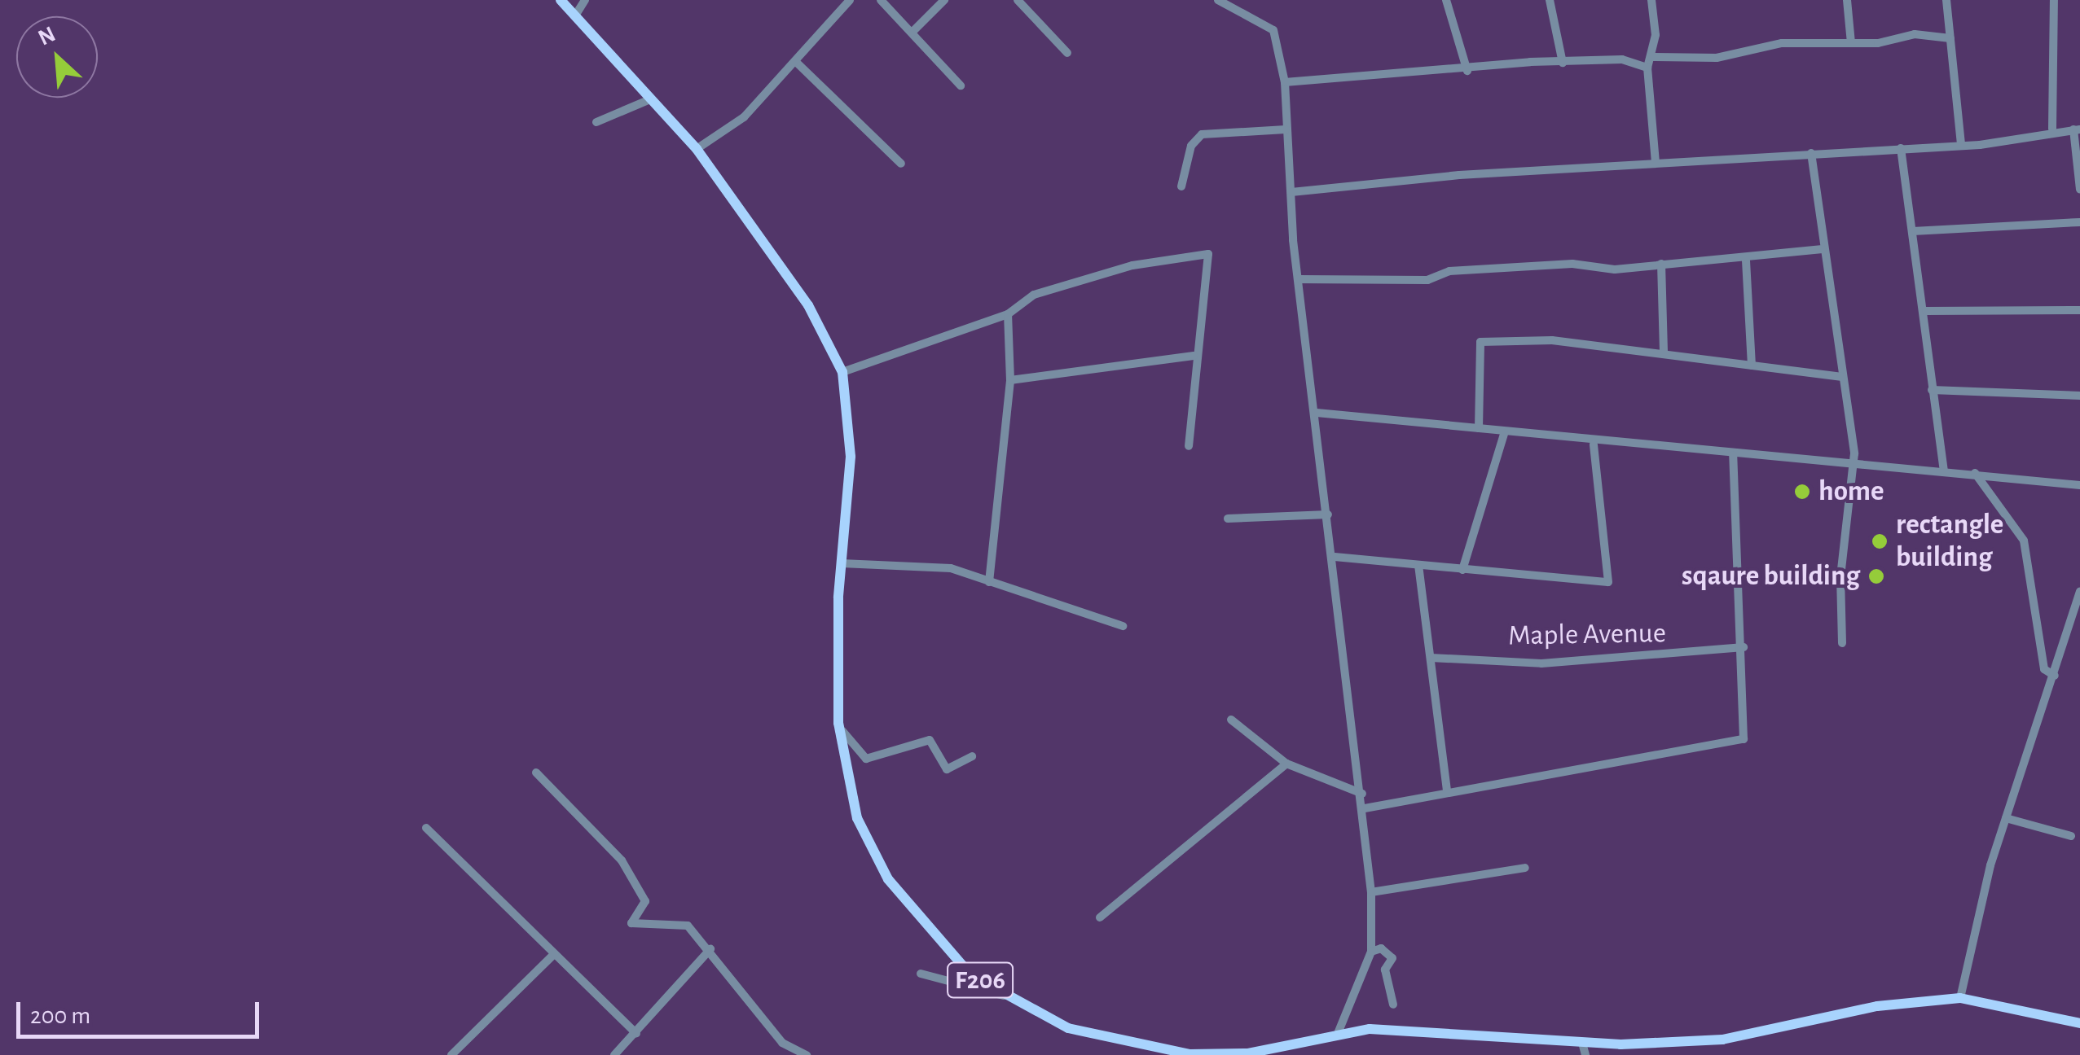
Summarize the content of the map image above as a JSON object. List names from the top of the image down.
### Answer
{
  "streets": {
    "main road": ["F206"],
    "street": ["Maple Avenue"]
  },
  "places": ["home", "rectangle building", "sqaure building"],
  "scale_bar": "200 m",
  "north": "top left"
}
